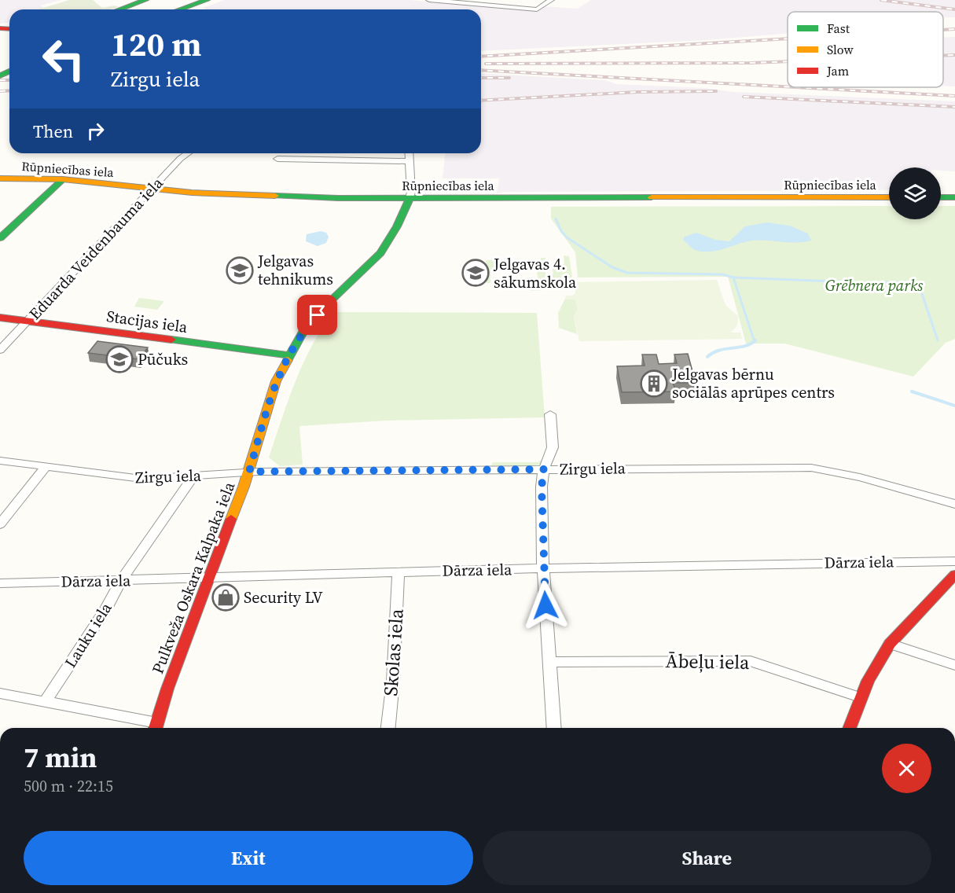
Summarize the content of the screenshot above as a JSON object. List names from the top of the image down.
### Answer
{
  "streets": {
    "main road": ["Rūpniecības iela", "Stacijas iela", "Pulkveža Oskara Kalpaka iela"],
    "street": [
      "Eduarda Veidenbauma iela",
      "Zirgu iela",
      "Dārza iela",
      "Lauku iela",
      "Skolas iela",
      "Ābeļu iela"
    ]
  },
  "crossings": [
    ["Rūpniecības iela", "Eduarda Veidenbauma iela"],
    ["Rūpniecības iela", "Pulkveža Oskara Kalpaka iela"],
    ["Eduarda Veidenbauma iela", "Stacijas iela"],
    ["Stacijas iela", "Pulkveža Oskara Kalpaka iela"],
    ["Zirgu iela", "Pulkveža Oskara Kalpaka iela"],
    ["Zirgu iela", "Lauku iela"],
    ["Dārza iela", "Pulkveža Oskara Kalpaka iela"],
    ["Dārza iela", "Lauku iela"],
    ["Dārza iela", "Skolas iela"]
  ],
  "parks": ["Grēbnera parks"],
  "places": {
    "school or university": ["Jelgavas tehnikums", "Jelgavas 4. sākumskola", "Pūčuks"],
    "building": ["Jelgavas bērnu sociālās aprūpes centrs"],
    "shop": ["Security LV"]
  },
  "legend": ["Fast", "Slow", "Jam"],
  "page": {
    "turn": ["120 m", "Zirgu iela"],
    "then": "Then",
    "heading": ["7 min", "500 m · 22:15"],
    "buttons": ["Exit", "Share"]
  }
}
